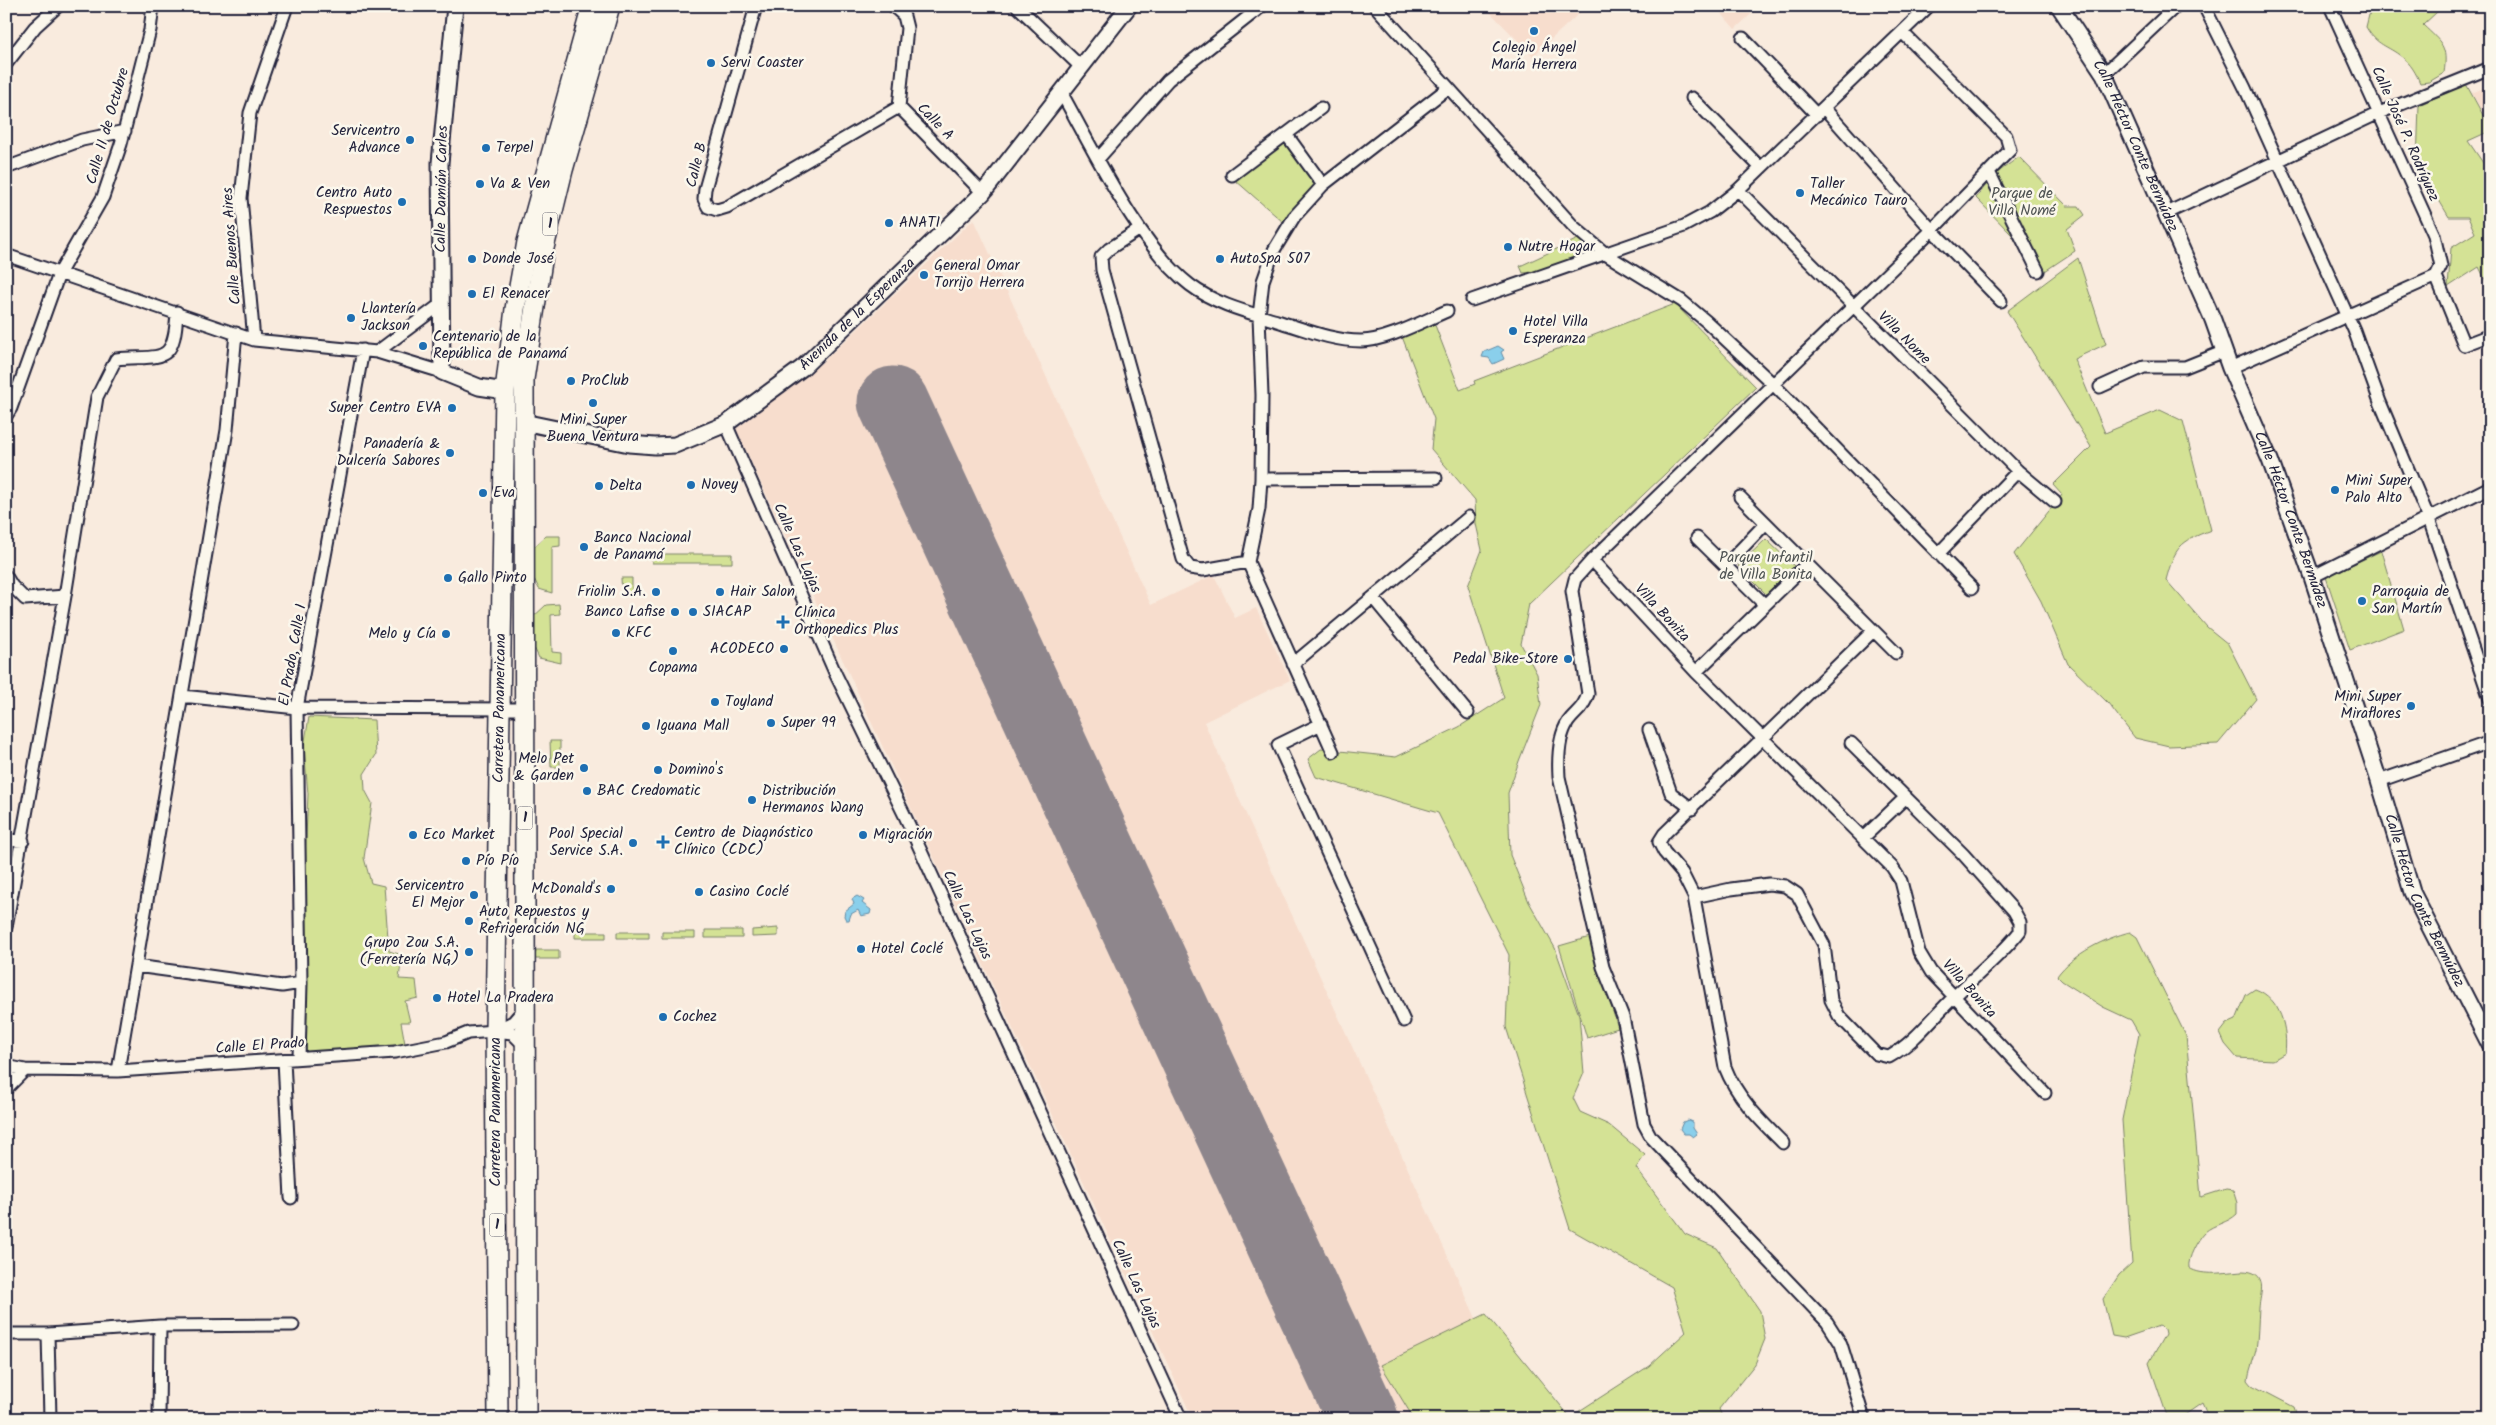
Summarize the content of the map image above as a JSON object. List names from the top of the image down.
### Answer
{
  "streets": {
    "highway": ["1", "Carretera Panamericana"],
    "street": [
      "Calle A",
      "Calle 11 de Octubre",
      "Calle José P. Rodríguez",
      "Calle Héctor Conte Bermúdez",
      "Calle B",
      "Calle Damián Carles",
      "Calle Buenos Aires",
      "Avenida de la Esperanza",
      "Villa Nome",
      "Calle Las Lajas",
      "Villa Bonita",
      "El Prado, Calle 1",
      "Calle El Prado"
    ]
  },
  "crossings": [
    ["Calle A", "Calle B"],
    ["Calle A", "Avenida de la Esperanza"],
    ["1", "Carretera Panamericana"],
    ["Avenida de la Esperanza", "Calle Las Lajas"],
    ["Avenida de la Esperanza", "Carretera Panamericana"],
    ["El Prado, Calle 1", "Calle El Prado"],
    ["Carretera Panamericana", "Calle El Prado"]
  ],
  "parks": ["Parque de Villa Nomé", "Parque Infantil de Villa Bonita"],
  "places": {
    "other": [
      "Colegio Ángel María Herrera",
      "Servi Coaster",
      "Servicentro Advance",
      "Terpel",
      "Va & Ven",
      "Taller Mecánico Tauro",
      "Centro Auto Respuestos",
      "ANATI",
      "Nutre Hogar",
      "Donde José",
      "AutoSpa 507",
      "General Omar Torrijo Herrera",
      "El Renacer",
      "Llantería Jackson",
      "Hotel Villa Esperanza",
      "Centenario de la República de Panamá",
      "ProClub",
      "Mini Super Buena Ventura",
      "Super Centro EVA",
      "Panadería & Dulcería Sabores",
      "Novey",
      "Delta",
      "Mini Super Palo Alto",
      "Eva",
      "Banco Nacional de Panamá",
      "Gallo Pinto",
      "Friolin S.A.",
      "Hair Salon",
      "Parroquia de San Martín",
      "Banco Lafise",
      "SIACAP",
      "KFC",
      "Melo y Cía",
      "ACODECO",
      "Copama",
      "Pedal Bike-Store",
      "Toyland",
      "Mini Super Miraflores",
      "Super 99",
      "Iguana Mall",
      "Melo Pet & Garden",
      "Domino's",
      "BAC Credomatic",
      "Distribución Hermanos Wang",
      "Eco Market",
      "Migración",
      "Pool Special Service S.A.",
      "Pío Pío",
      "McDonald's",
      "Casino Coclé",
      "Servicentro El Mejor",
      "Auto Repuestos y Refrigeración NG",
      "Hotel Coclé",
      "Grupo Zou S.A. (Ferretería NG)",
      "Hotel La Pradera",
      "Cochez"
    ],
    "health": ["Clínica Orthopedics Plus", "Centro de Diagnóstico Clínico (CDC)"]
  }
}
